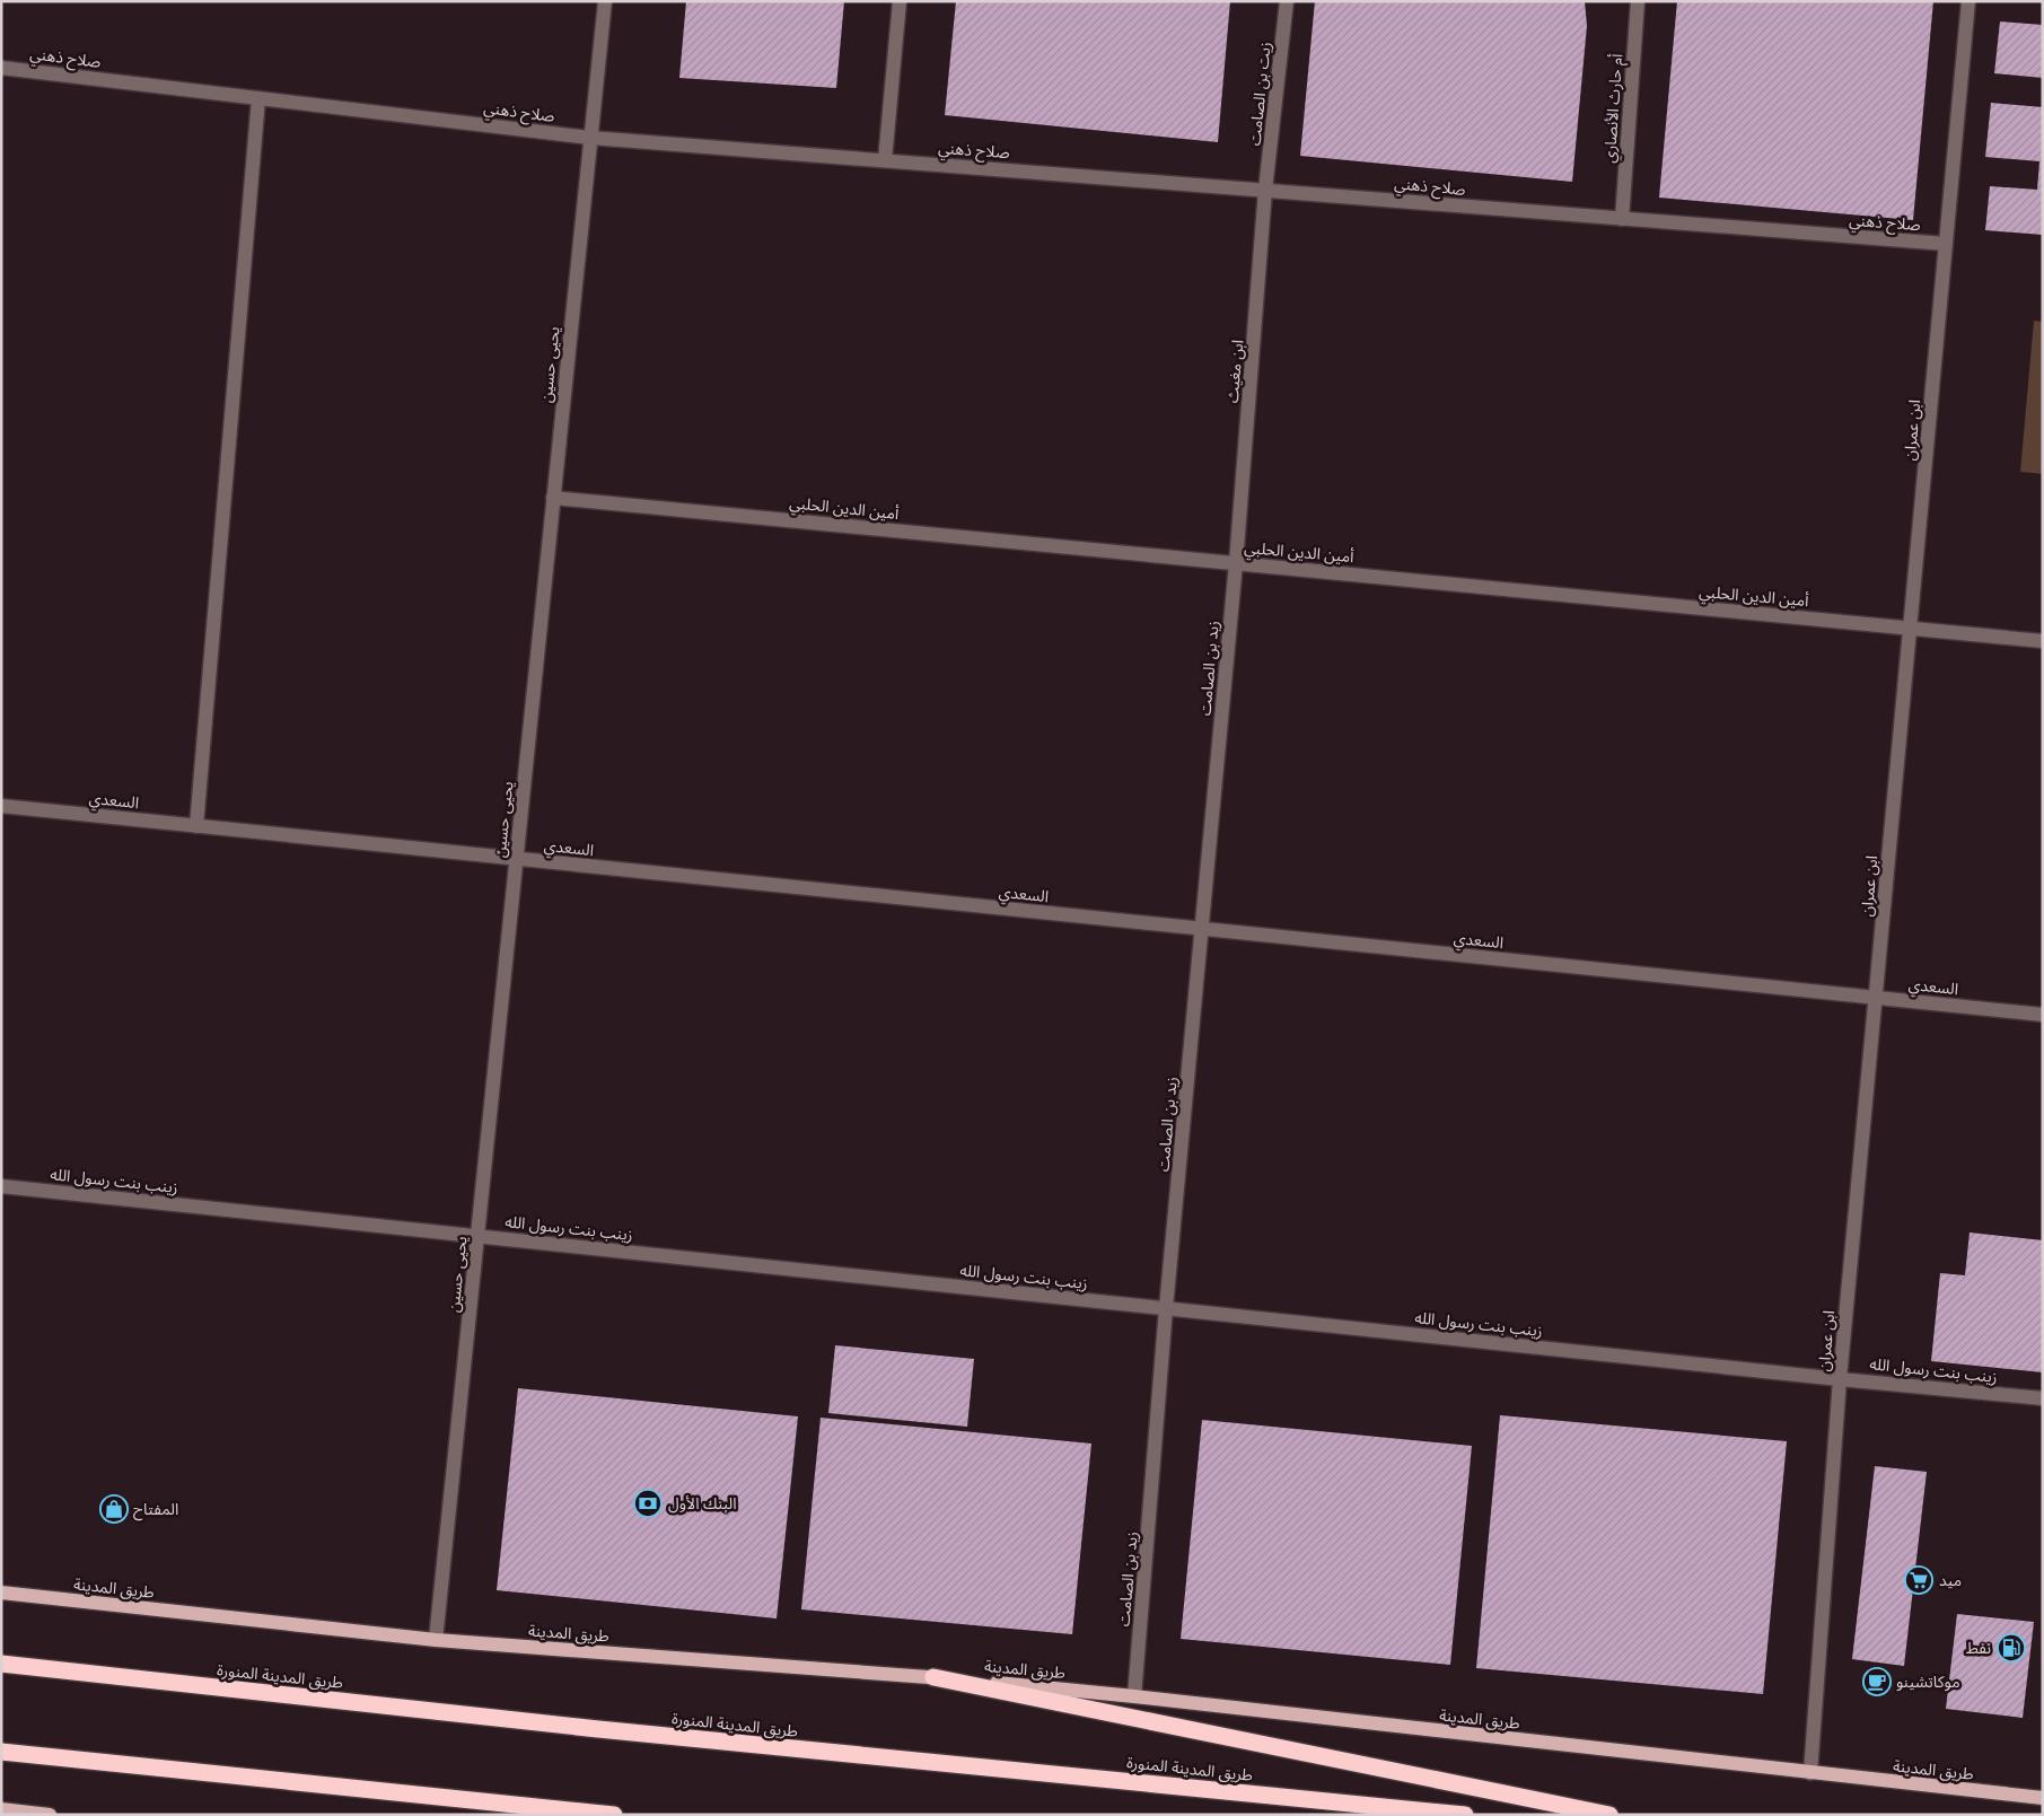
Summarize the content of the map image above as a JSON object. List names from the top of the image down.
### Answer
{
  "streets": {
    "highway": ["طريق المدينة المنورة"],
    "main road": ["طريق المدينة"],
    "street": [
      "صلاح ذهني",
      "زيت بن الصامت",
      "أم حارث الأنصاري",
      "يحيى حسين",
      "ابن مغيث",
      "ابن عمران",
      "أمين الدين الحلبي",
      "زيد بن الصامت",
      "السعدي",
      "زينب بنت رسول الله"
    ]
  },
  "crossings": [
    ["صلاح ذهني", "زيت بن الصامت"],
    ["صلاح ذهني", "أم حارث الأنصاري"],
    ["صلاح ذهني", "يحيى حسين"],
    ["صلاح ذهني", "ابن مغيث"],
    ["صلاح ذهني", "ابن عمران"],
    ["زيت بن الصامت", "ابن مغيث"],
    ["يحيى حسين", "أمين الدين الحلبي"],
    ["يحيى حسين", "السعدي"],
    ["يحيى حسين", "زينب بنت رسول الله"],
    ["يحيى حسين", "طريق المدينة"],
    ["ابن مغيث", "أمين الدين الحلبي"],
    ["ابن مغيث", "زيد بن الصامت"],
    ["ابن عمران", "أمين الدين الحلبي"],
    ["ابن عمران", "السعدي"],
    ["ابن عمران", "زينب بنت رسول الله"],
    ["ابن عمران", "طريق المدينة"],
    ["أمين الدين الحلبي", "زيد بن الصامت"],
    ["زيد بن الصامت", "السعدي"],
    ["زيد بن الصامت", "زينب بنت رسول الله"],
    ["زيد بن الصامت", "طريق المدينة"]
  ],
  "places": {
    "bank": ["البنك الأول"],
    "shop": ["المفتاح"],
    "supermarket": ["ميد"],
    "fuel station": ["نفط"],
    "cafe": ["موكاتشينو"]
  }
}
